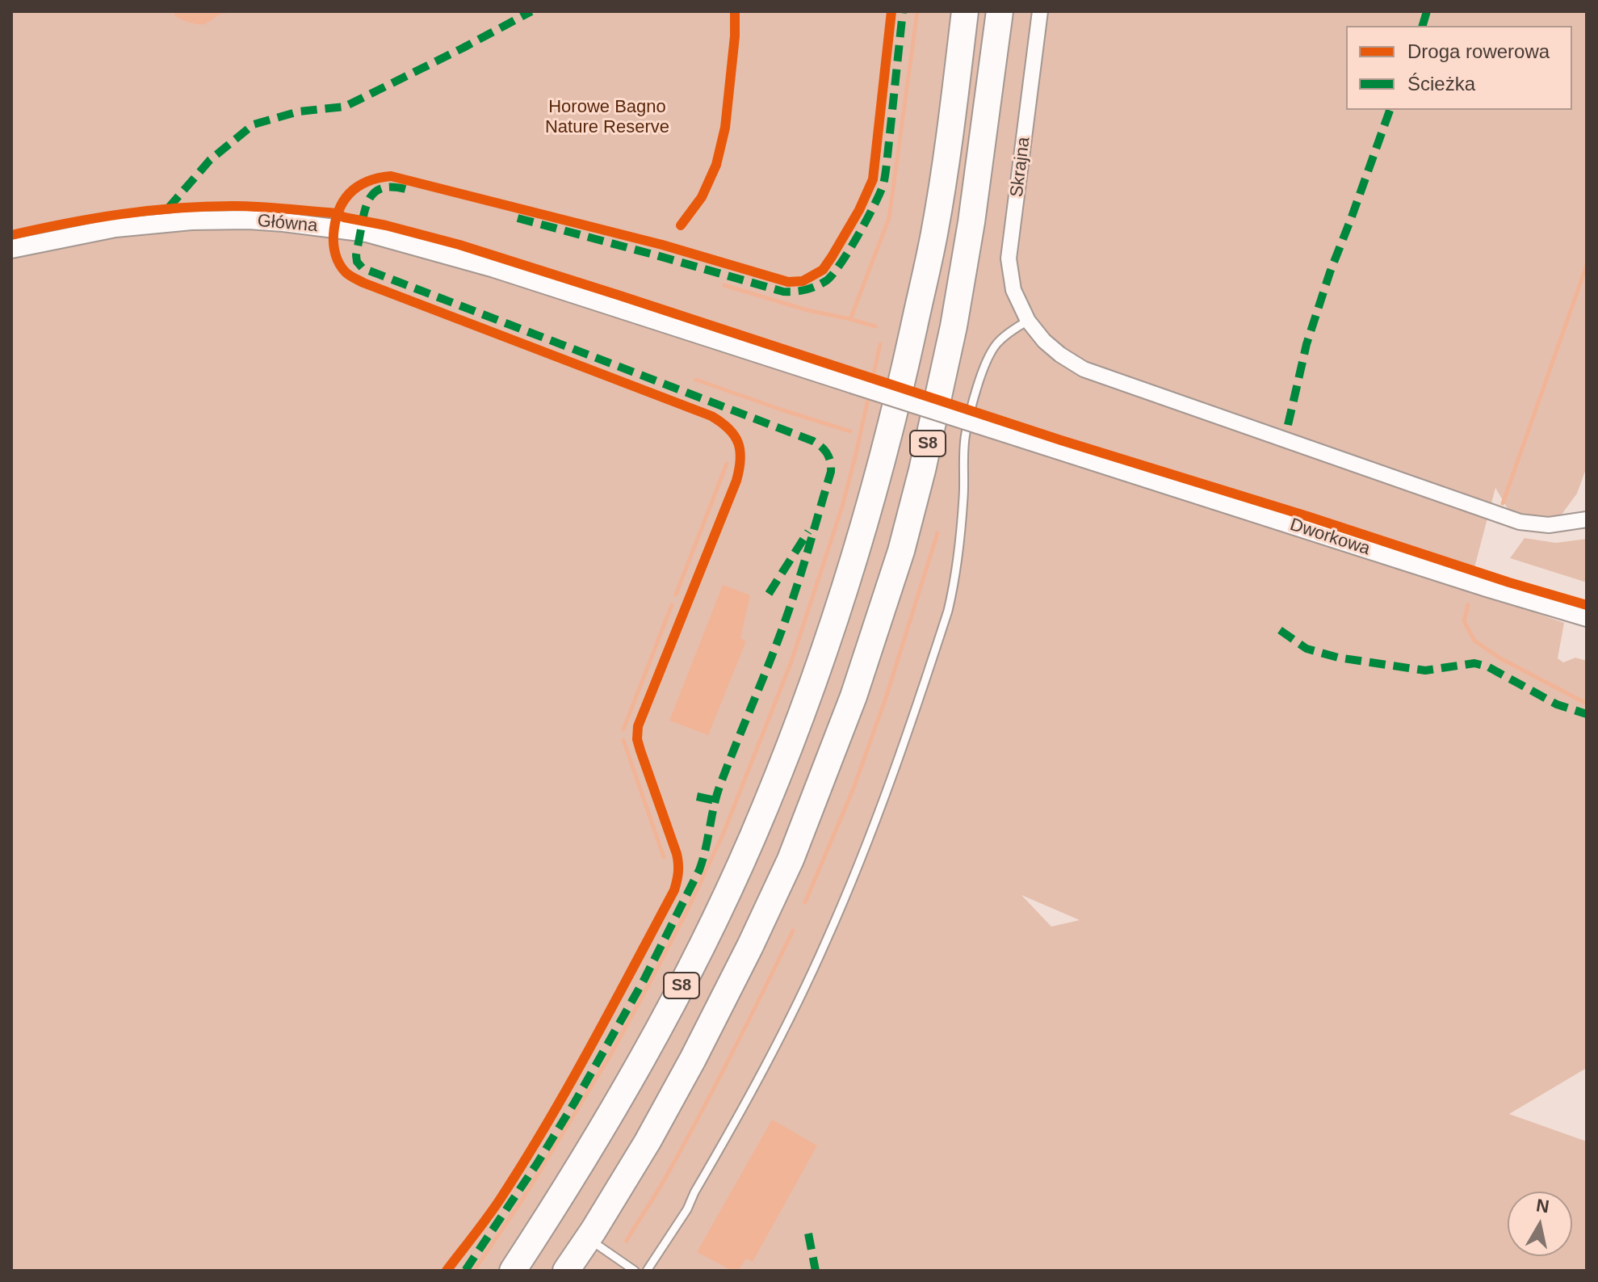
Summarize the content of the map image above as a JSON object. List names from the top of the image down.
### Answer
{
  "streets": {
    "highway": ["S8"],
    "street": ["Skrajna", "Główna", "Dworkowa"]
  },
  "crossings": [
    ["Główna", "Dworkowa"]
  ],
  "parks": ["Horowe Bagno Nature Reserve"],
  "legend": ["Droga rowerowa", "Ścieżka"],
  "north": "top"
}
